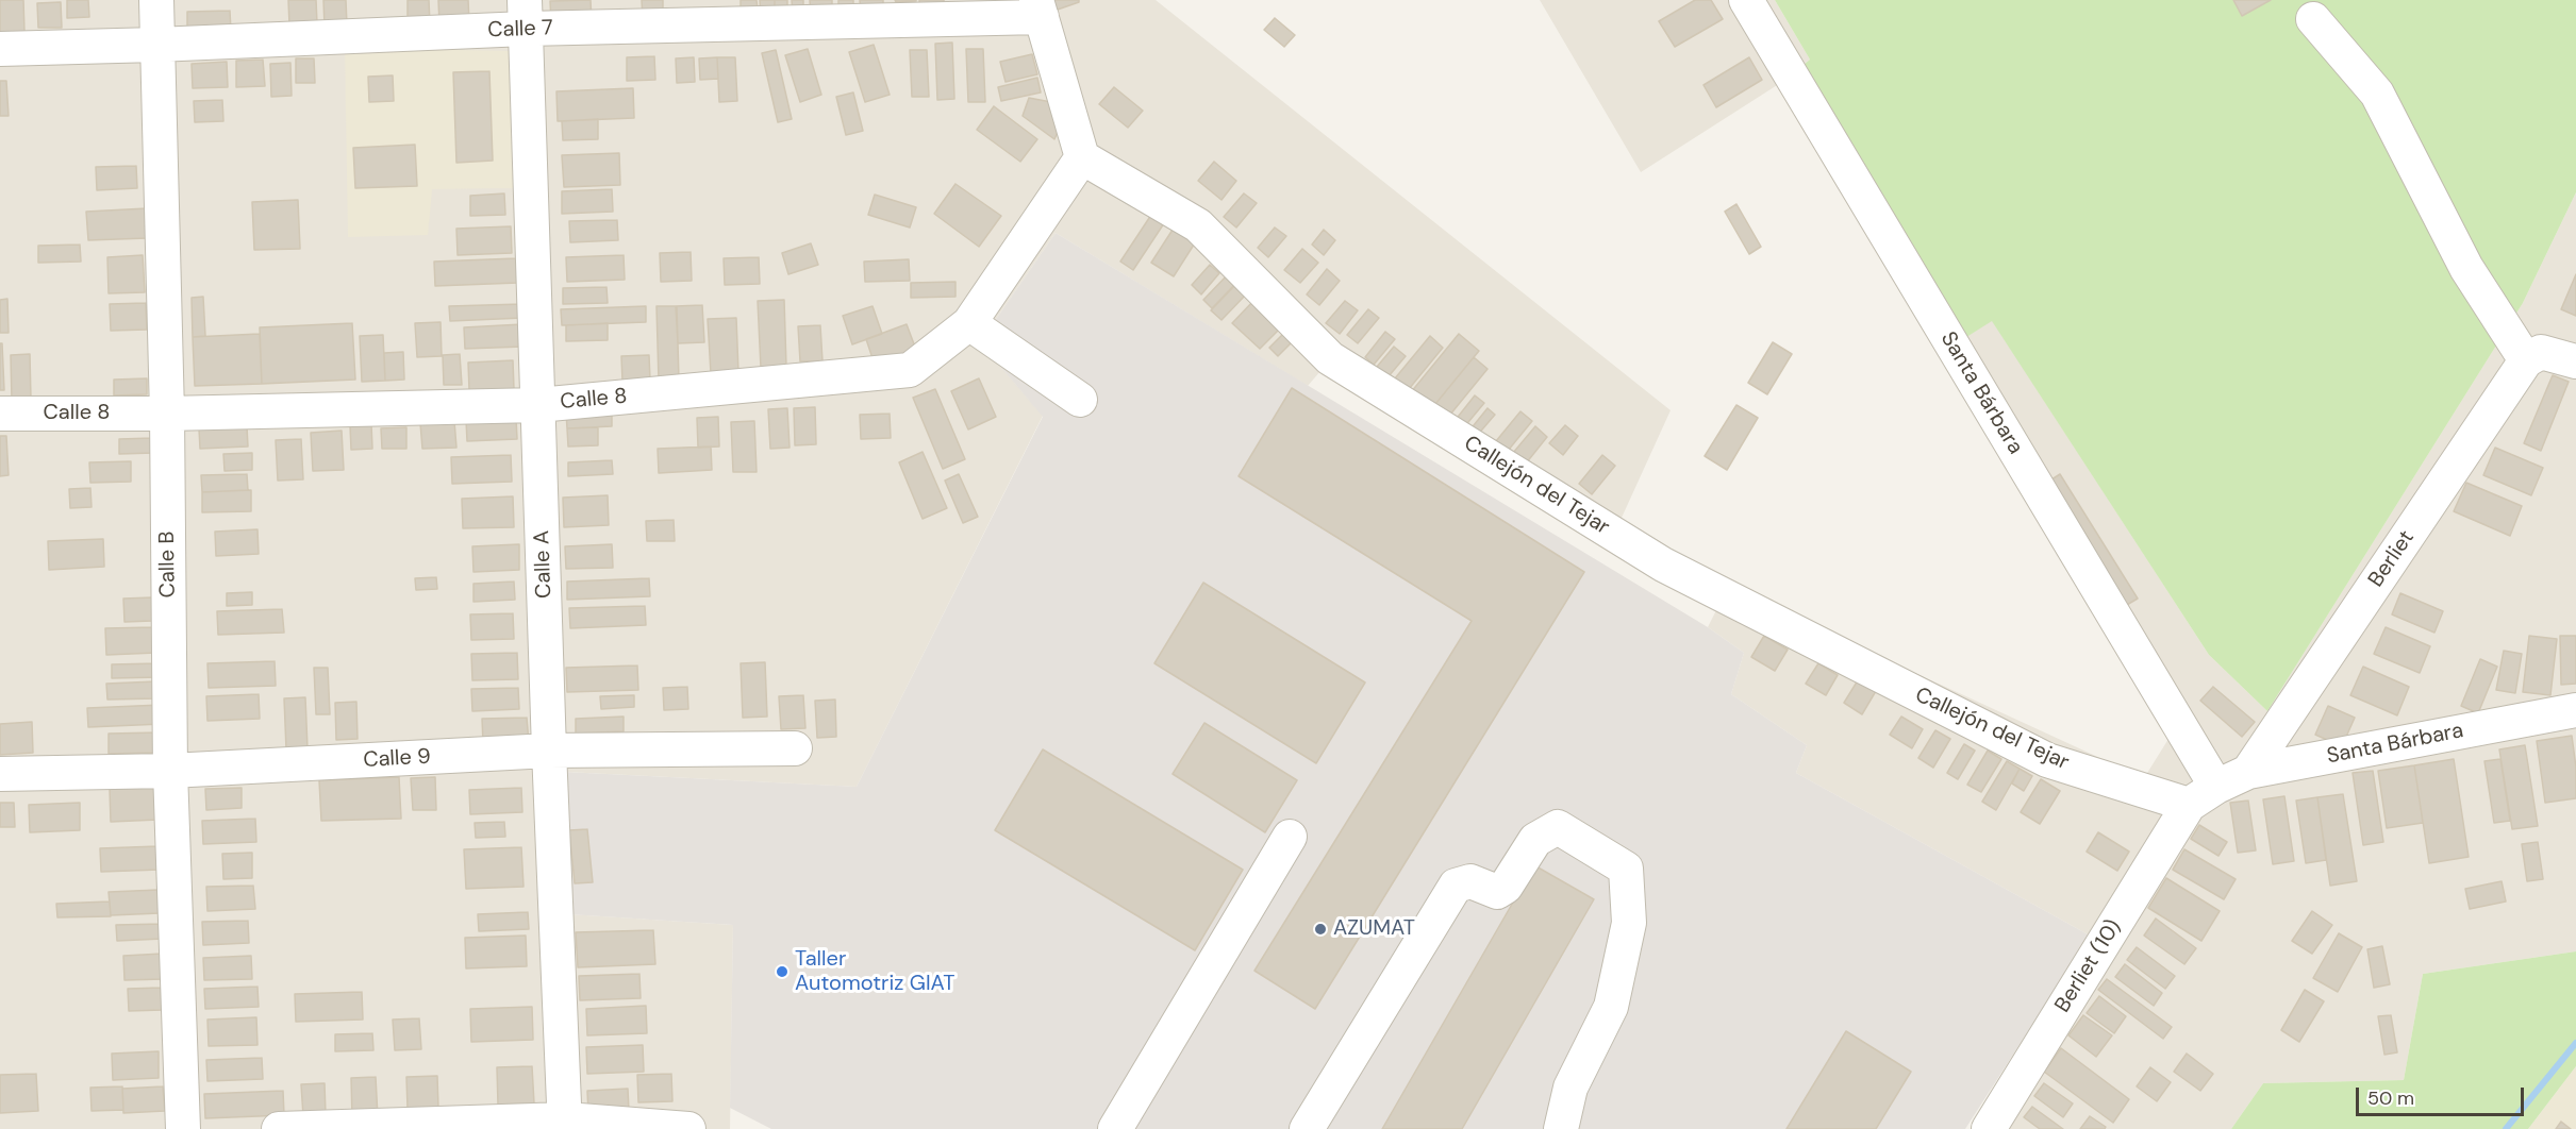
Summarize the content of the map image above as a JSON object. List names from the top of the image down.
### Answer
{
  "streets": {
    "street": [
      "Calle 7",
      "Santa Bárbara",
      "Calle 8",
      "Callejón del Tejar",
      "Berliet",
      "Calle B",
      "Calle A",
      "Calle 9",
      "Berliet (10)"
    ]
  },
  "crossings": [
    ["Calle 7", "Calle B"],
    ["Calle 7", "Calle A"],
    ["Santa Bárbara", "Callejón del Tejar"],
    ["Santa Bárbara", "Berliet"],
    ["Santa Bárbara", "Berliet (10)"],
    ["Calle 8", "Callejón del Tejar"],
    ["Calle 8", "Calle B"],
    ["Calle 8", "Calle A"],
    ["Callejón del Tejar", "Berliet (10)"],
    ["Calle B", "Calle 9"],
    ["Calle A", "Calle 9"]
  ],
  "places": ["AZUMAT", "Taller Automotriz GIAT"],
  "scale_bar": "50 m"
}
